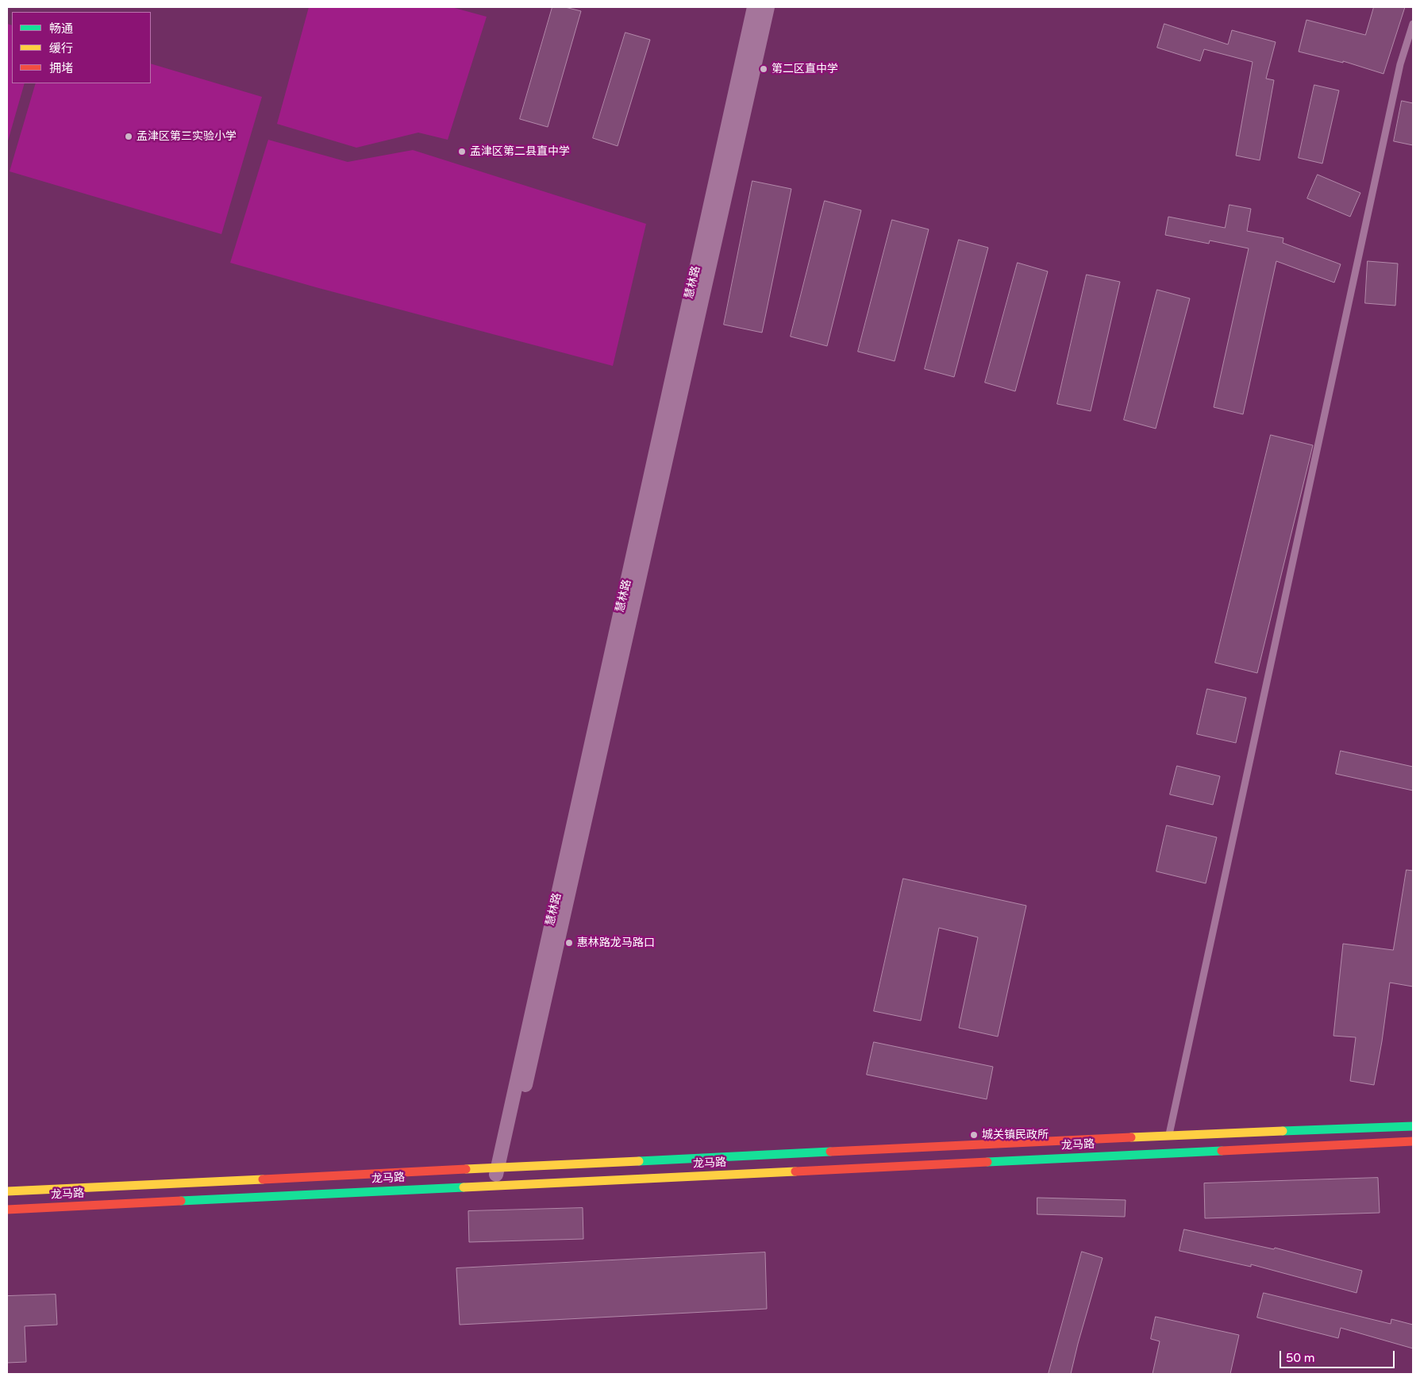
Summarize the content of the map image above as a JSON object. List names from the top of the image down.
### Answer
{
  "streets": {
    "main road": ["龙马路"],
    "street": ["慧林路"]
  },
  "crossings": [
    ["慧林路", "龙马路"]
  ],
  "places": [
    "第二区直中学",
    "孟津区第三实验小学",
    "孟津区第二县直中学",
    "惠林路龙马路口",
    "城关镇民政所"
  ],
  "legend": ["畅通", "缓行", "拥堵"],
  "scale_bar": "50 m"
}
